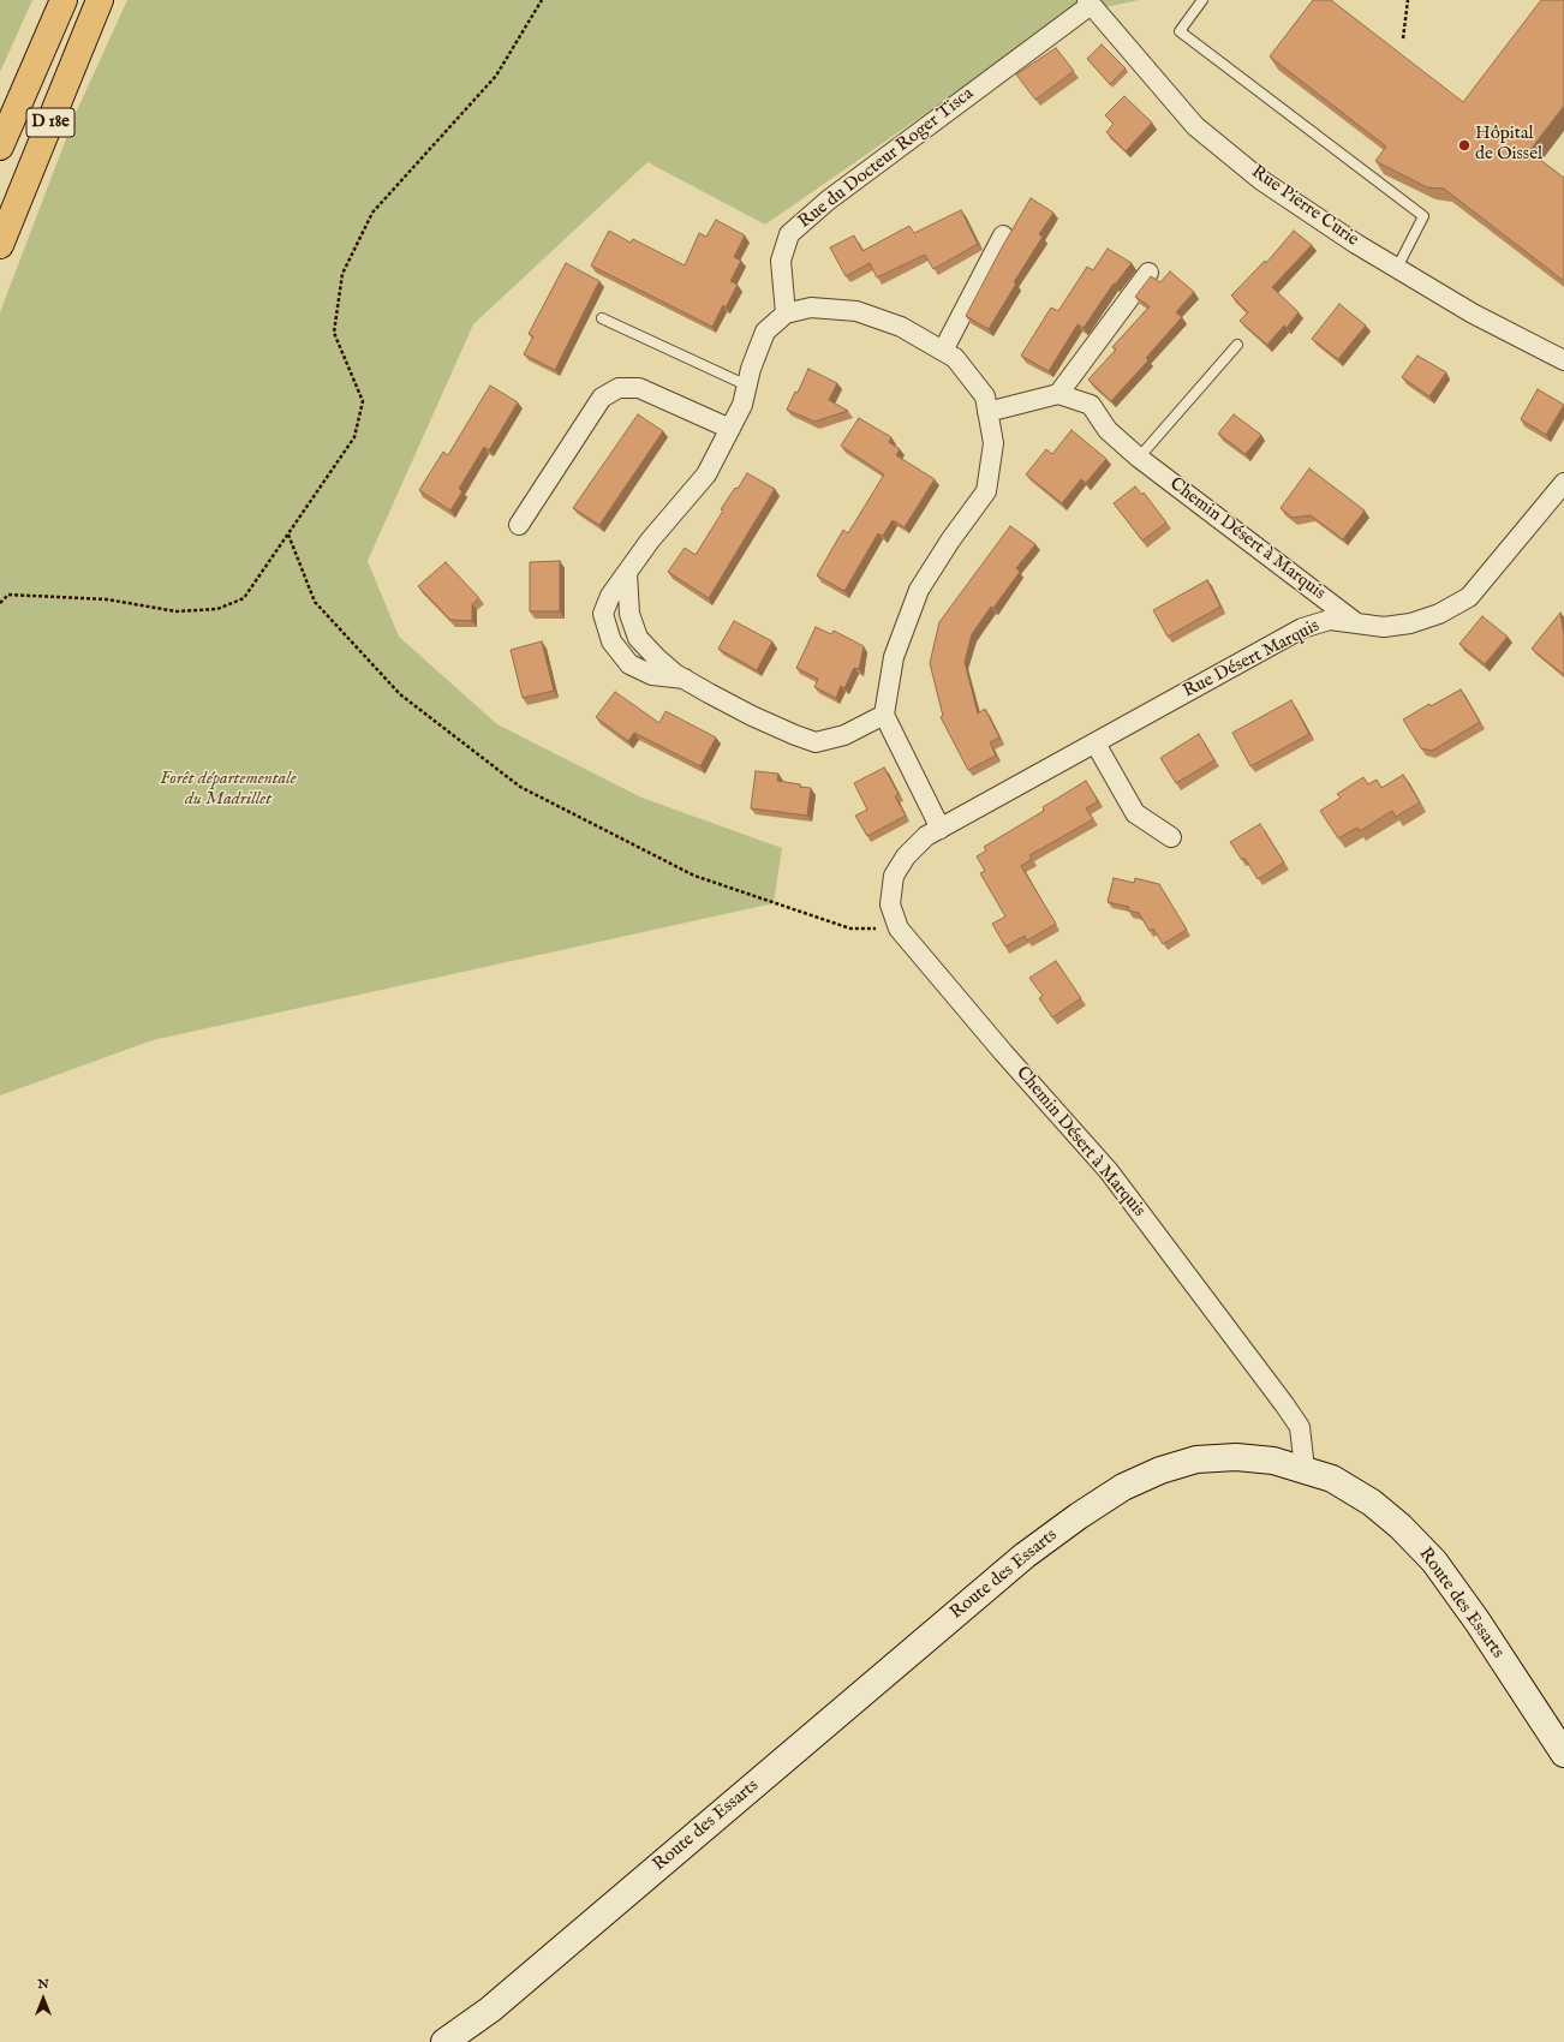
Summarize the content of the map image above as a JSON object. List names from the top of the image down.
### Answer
{
  "streets": {
    "highway": ["D 18e"],
    "main road": ["Route des Essarts"],
    "street": [
      "Rue du Docteur Roger Tisca",
      "Rue Pierre Curie",
      "Chemin Désert à Marquis",
      "Rue Désert Marquis"
    ]
  },
  "crossings": [
    ["Rue du Docteur Roger Tisca", "Rue Pierre Curie"],
    ["Chemin Désert à Marquis", "Rue Désert Marquis"],
    ["Chemin Désert à Marquis", "Route des Essarts"]
  ],
  "parks": ["Forêt départementale du Madrillet"],
  "places": ["Hôpital de Oissel"],
  "north": "top"
}
